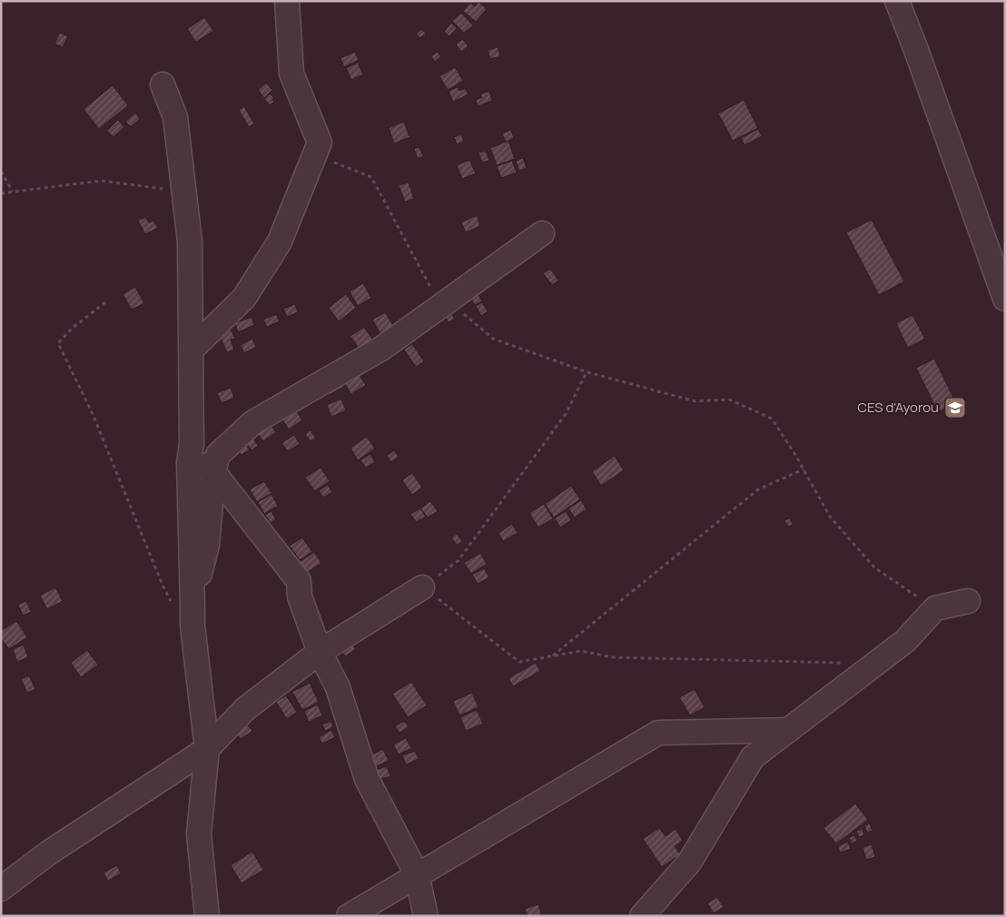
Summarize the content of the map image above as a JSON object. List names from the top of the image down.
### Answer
{
  "places": {
    "school or university": ["CES d'Ayorou"]
  }
}
